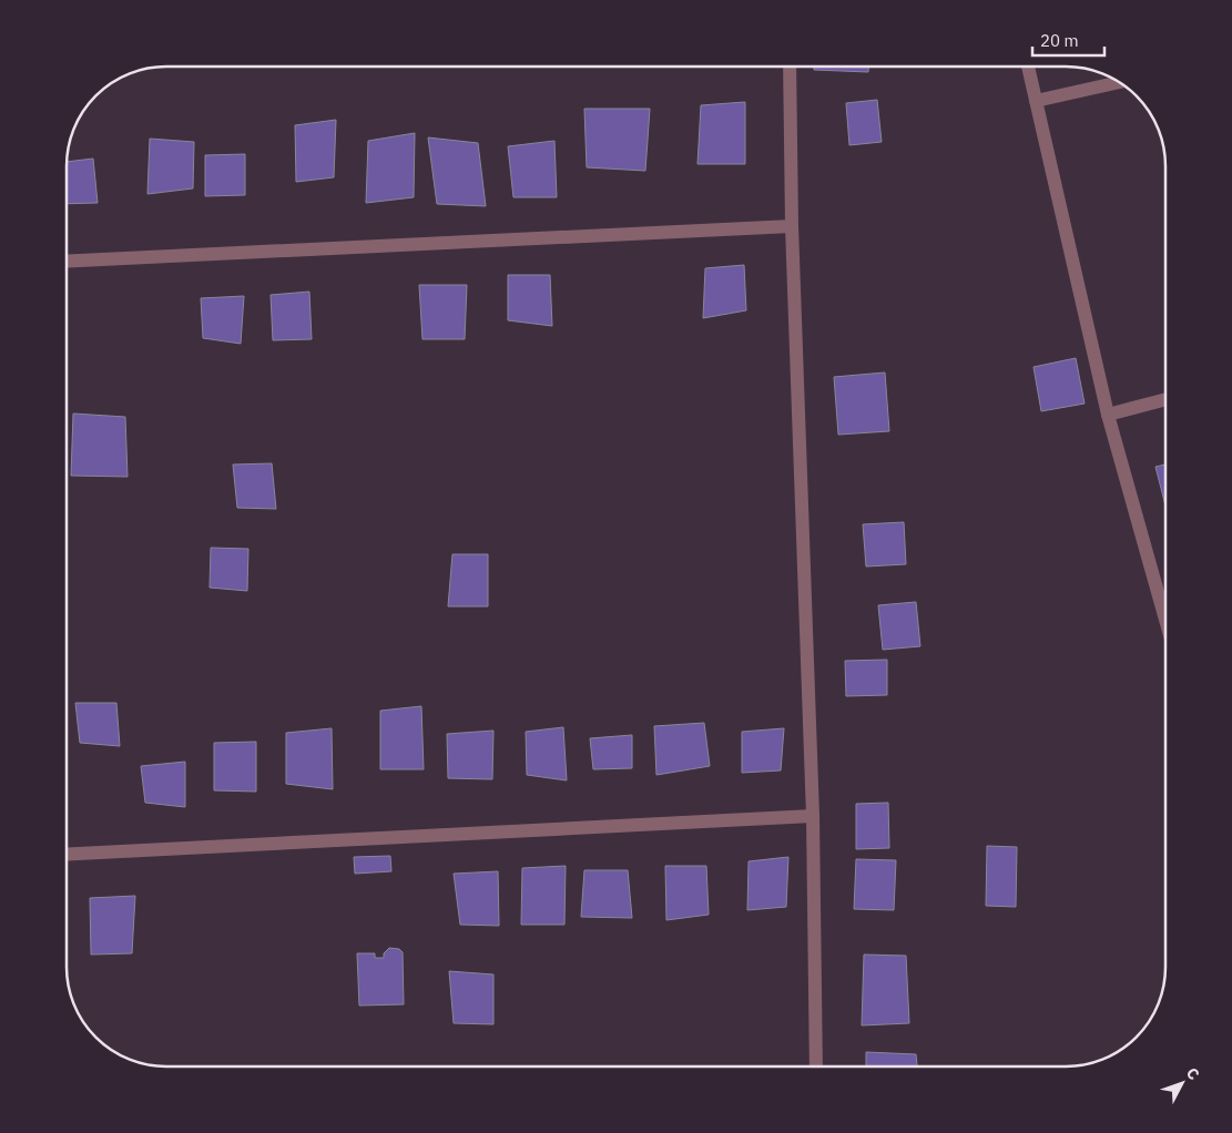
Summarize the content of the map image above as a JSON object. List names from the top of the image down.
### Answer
{
  "scale_bar": "20 m",
  "north": "top right"
}
